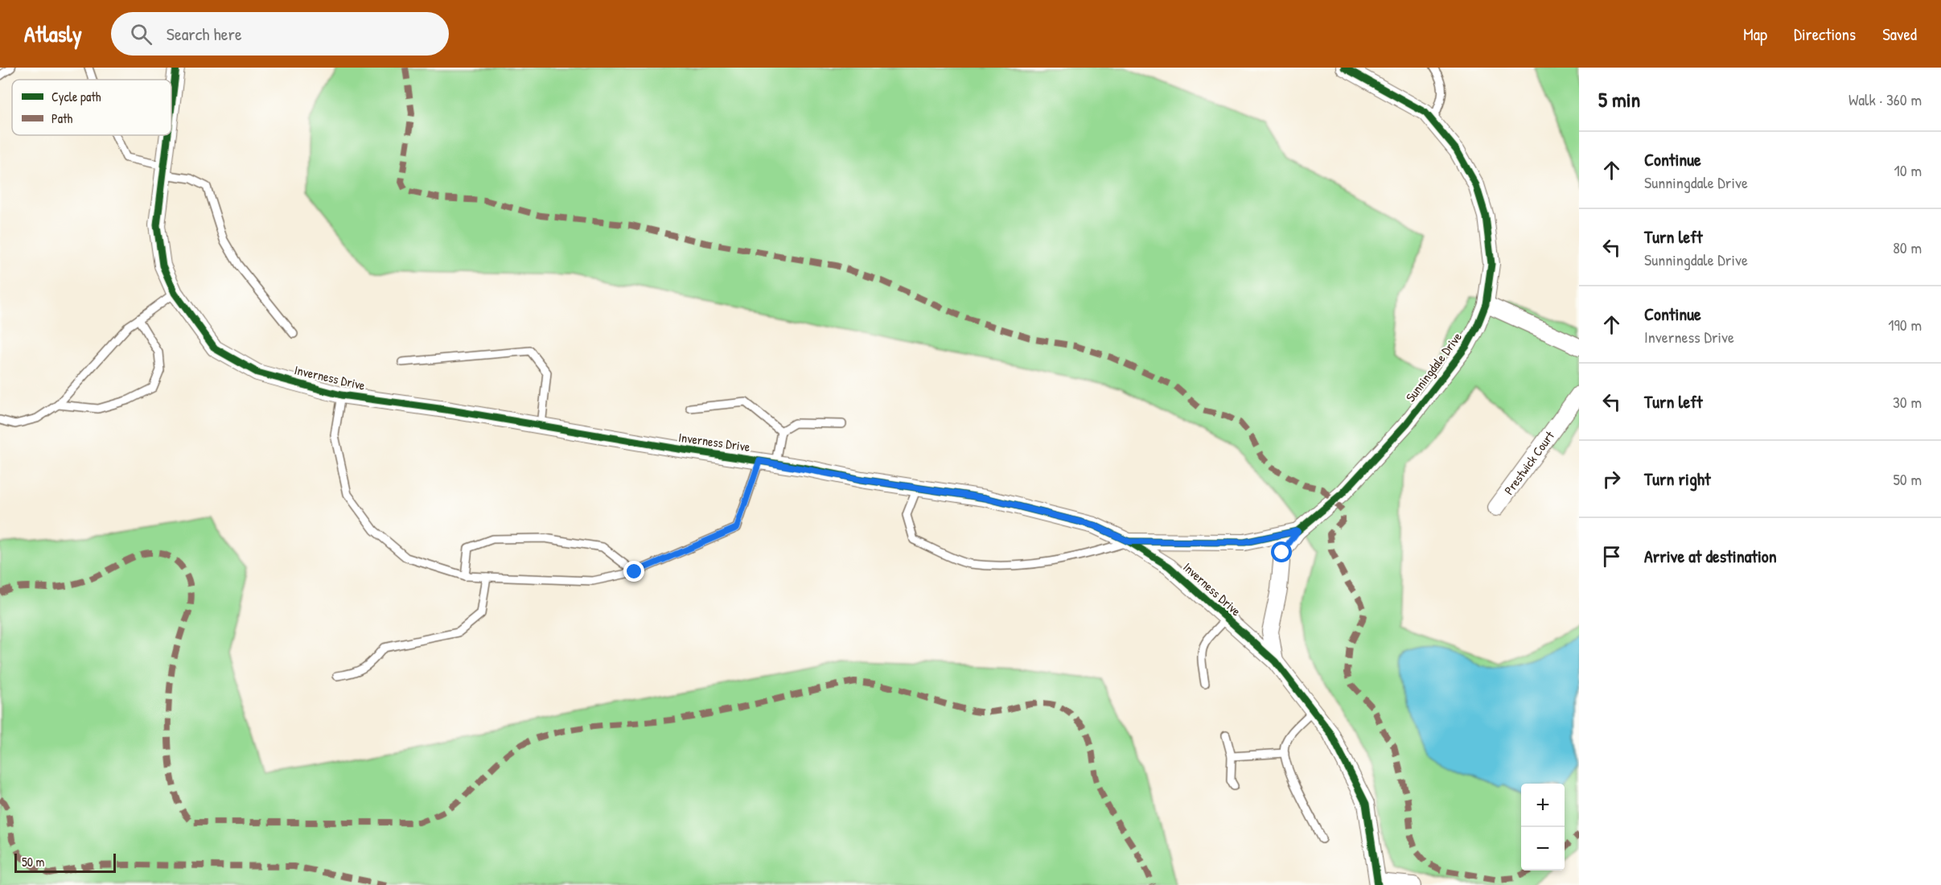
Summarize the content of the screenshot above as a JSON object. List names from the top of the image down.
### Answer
{
  "streets": {
    "street": ["Sunningdale Drive", "Inverness Drive", "Prestwick Court"]
  },
  "crossings": [
    ["Sunningdale Drive", "Inverness Drive"]
  ],
  "legend": ["Cycle path", "Path"],
  "scale_bar": "50 m",
  "page": {
    "header": "Atlasly",
    "search": "Search here",
    "nav": ["Map", "Directions", "Saved"],
    "heading": ["5 min", "Walk · 360 m"],
    "list": [
      ["Continue", "Sunningdale Drive", "10 m"],
      ["Turn left", "Sunningdale Drive", "80 m"],
      ["Continue", "Inverness Drive", "190 m"],
      ["Turn left", "30 m"],
      ["Turn right", "50 m"],
      "Arrive at destination"
    ],
    "map_buttons": ["+", "−"],
    "scale": "50 m"
  }
}
